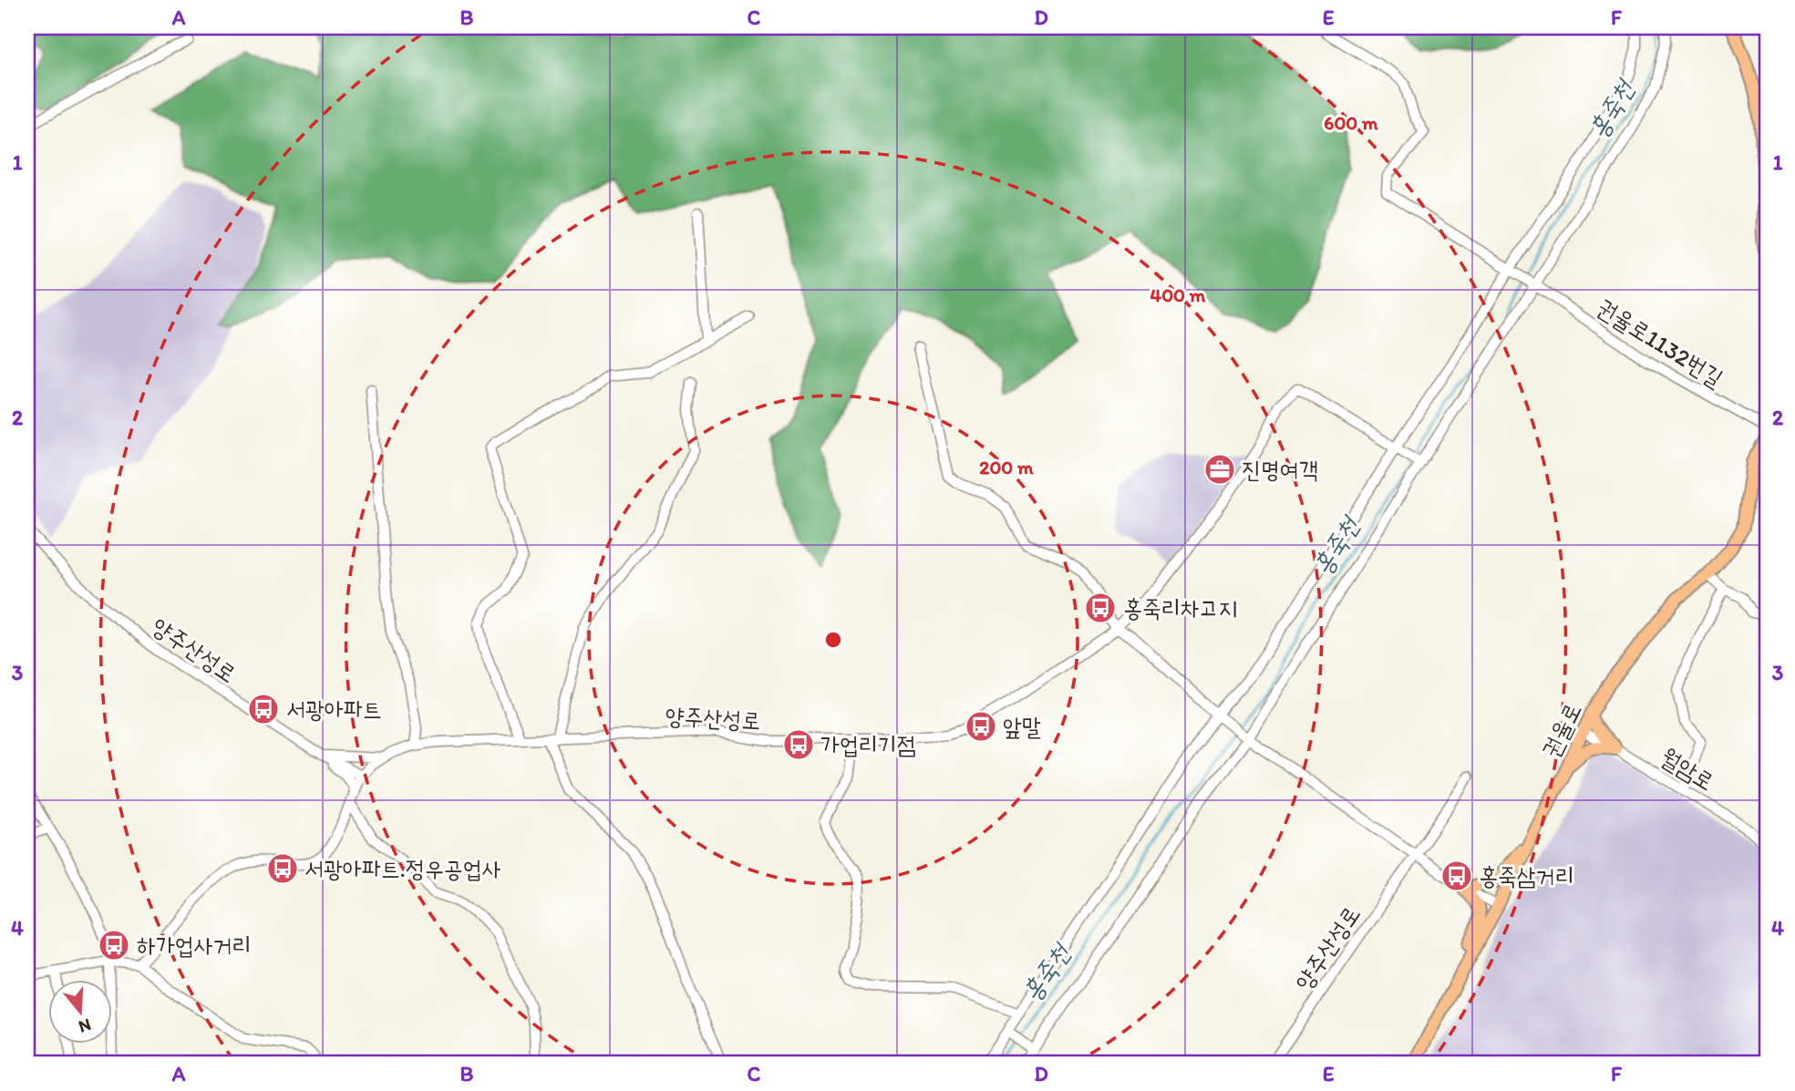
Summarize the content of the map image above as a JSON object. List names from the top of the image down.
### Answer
{
  "streets": {
    "main road": ["권율로"],
    "street": ["권율로1132번길", "양주산성로", "월암로"]
  },
  "crossings": [
    ["권율로", "월암로"]
  ],
  "water": ["홍죽천"],
  "places": {
    "office": ["진명여객"],
    "bus stop": [
      "홍죽리차고지",
      "서광아파트",
      "앞말",
      "가업리기점",
      "서광아파트.정우공업사",
      "홍죽삼거리",
      "하가업사거리"
    ]
  },
  "north": "bottom",
  "grid": {
    "columns": [
      "A",
      "B",
      "C",
      "D",
      "E",
      "F"
    ],
    "rows": [
      "1",
      "2",
      "3",
      "4"
    ]
  },
  "rings": ["600 m", "400 m", "200 m"]
}
